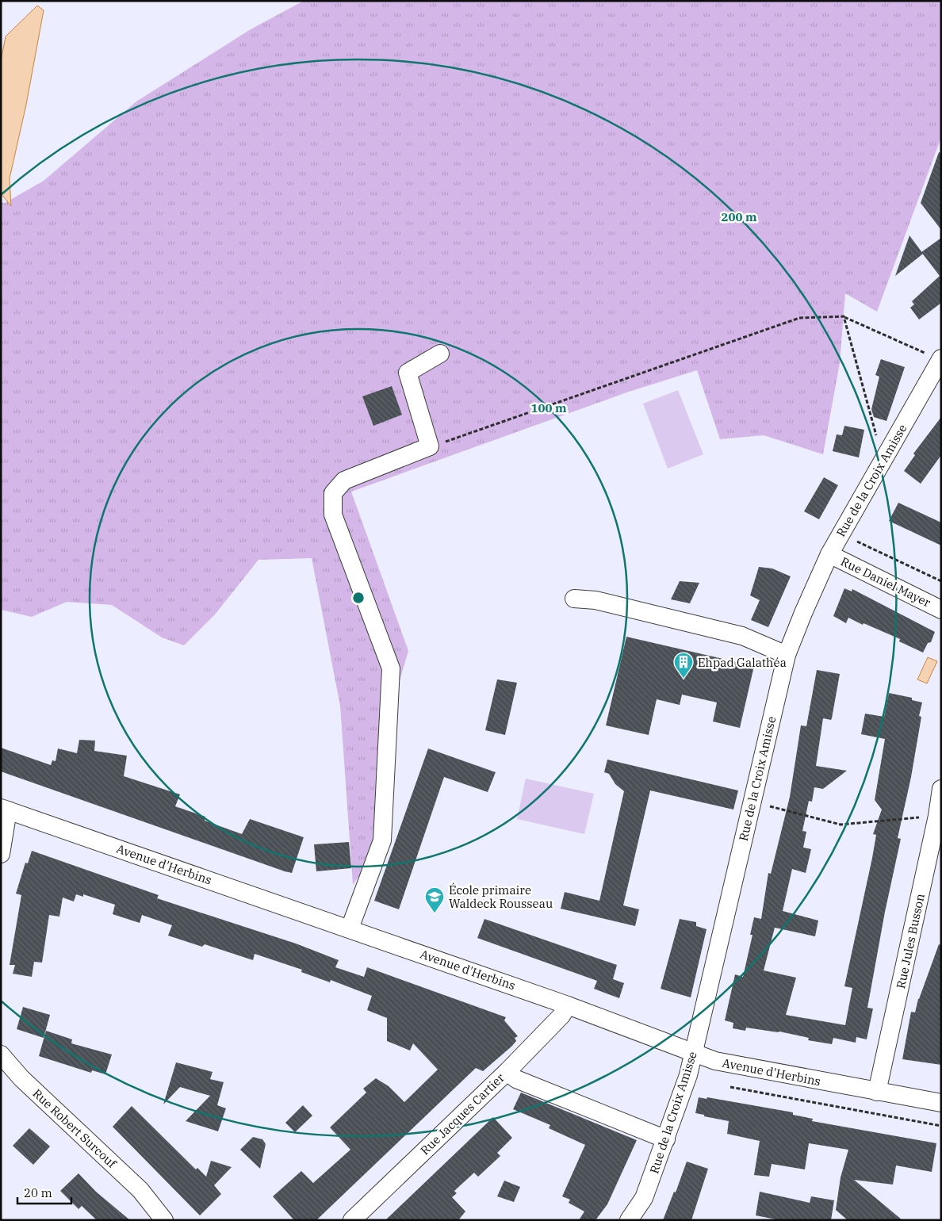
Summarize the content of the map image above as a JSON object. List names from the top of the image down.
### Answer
{
  "streets": {
    "street": [
      "Rue de la Croix Amisse",
      "Rue Daniel Mayer",
      "Avenue d'Herbins",
      "Rue Jules Busson",
      "Rue Jacques Cartier",
      "Rue Robert Surcouf"
    ]
  },
  "crossings": [
    ["Rue de la Croix Amisse", "Rue Daniel Mayer"],
    ["Rue de la Croix Amisse", "Avenue d'Herbins"],
    ["Avenue d'Herbins", "Rue Jules Busson"],
    ["Avenue d'Herbins", "Rue Jacques Cartier"]
  ],
  "places": {
    "building": ["Ehpad Galathéa"],
    "school or university": ["École primaire Waldeck Rousseau"]
  },
  "scale_bar": "20 m",
  "rings": ["200 m", "100 m"]
}
